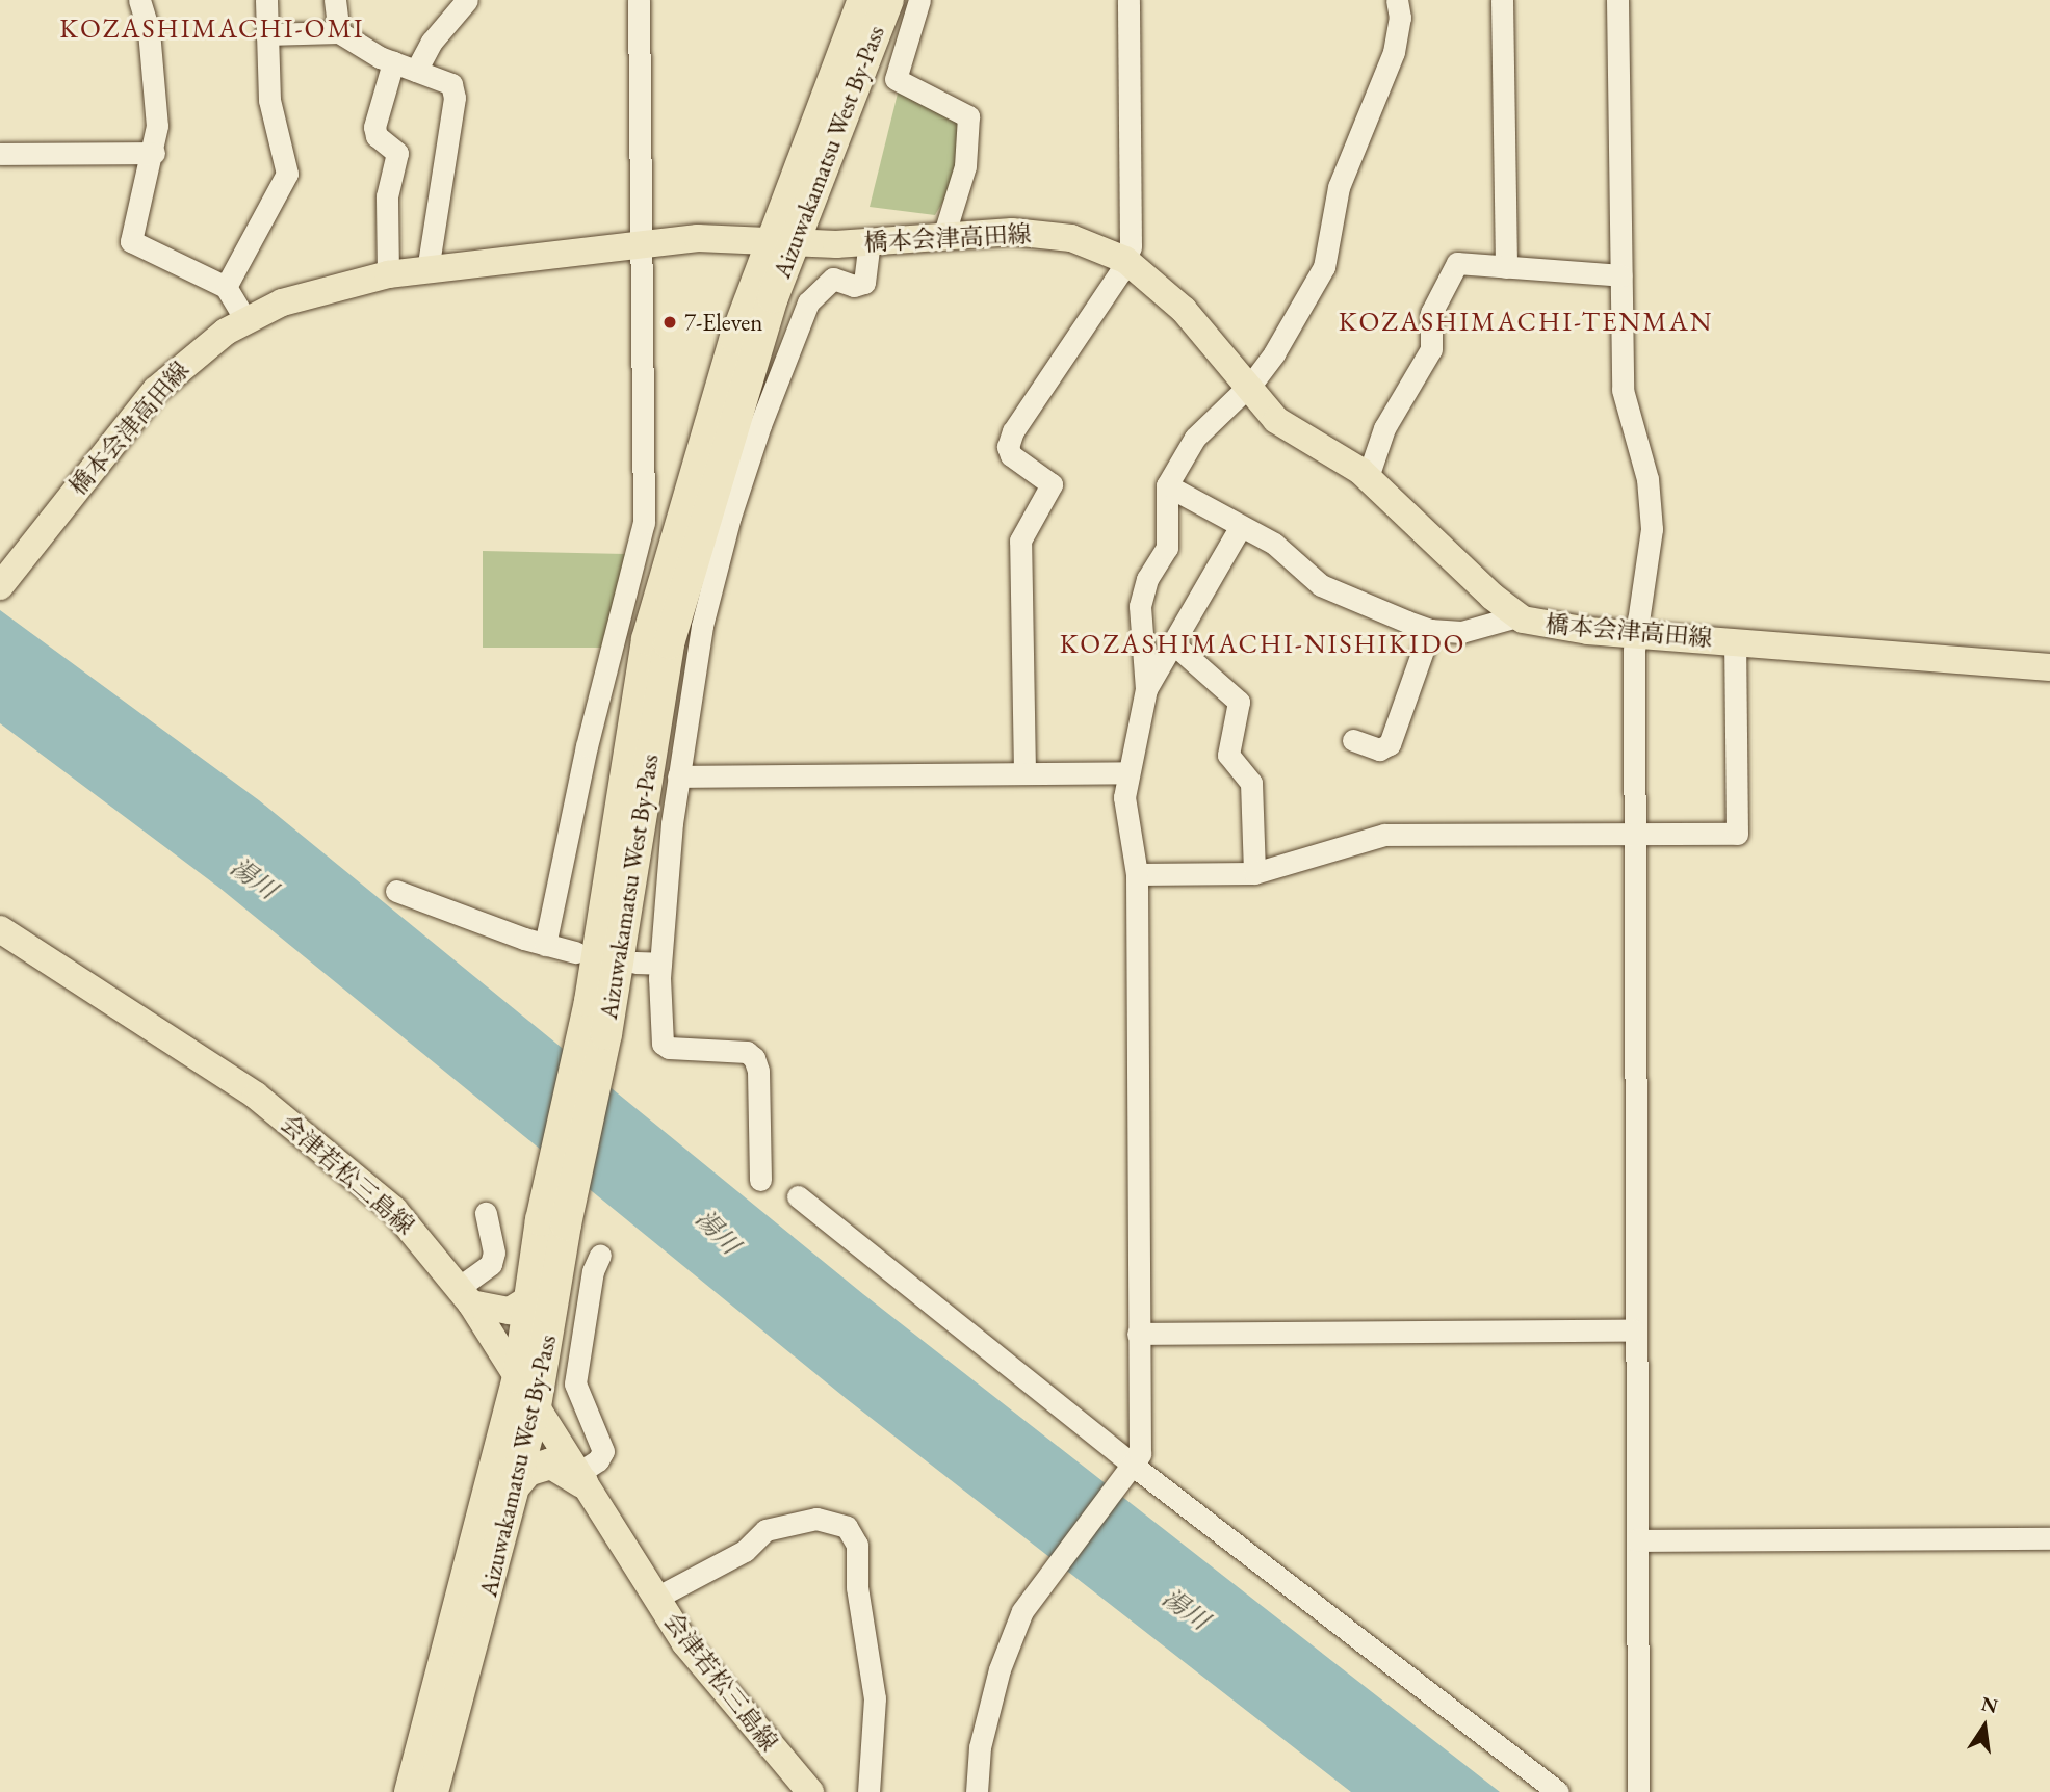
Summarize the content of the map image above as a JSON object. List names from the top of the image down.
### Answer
{
  "streets": {
    "highway": ["Aizuwakamatsu West By-Pass"],
    "main road": ["橋本会津高田線", "会津若松三島線"]
  },
  "crossings": [
    ["Aizuwakamatsu West By-Pass", "橋本会津高田線"],
    ["Aizuwakamatsu West By-Pass", "会津若松三島線"]
  ],
  "districts": ["KOZASHIMACHI-OMI", "KOZASHIMACHI-TENMAN", "KOZASHIMACHI-NISHIKIDO"],
  "water": ["湯川"],
  "places": ["7-Eleven"],
  "north": "top"
}
